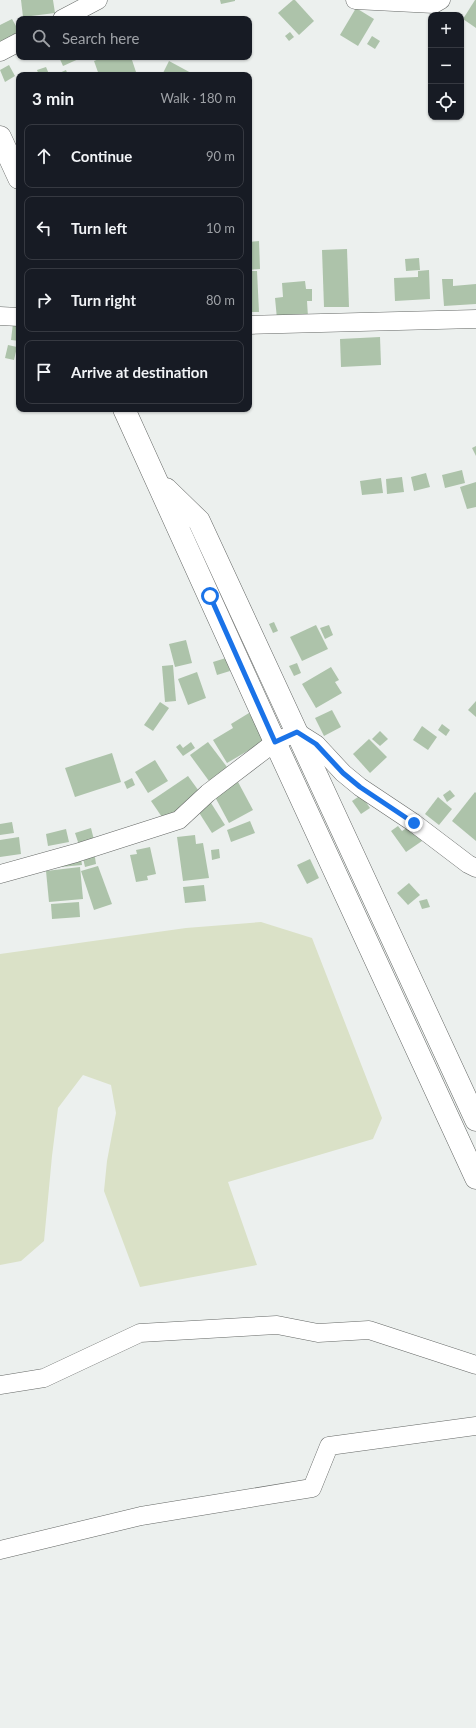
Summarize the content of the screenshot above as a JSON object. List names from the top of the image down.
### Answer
{
  "page": {
    "map_buttons": ["+", "−"],
    "search": "Search here",
    "heading": ["3 min", "Walk · 180 m"],
    "list": [
      ["Continue", "90 m"],
      ["Turn left", "10 m"],
      ["Turn right", "80 m"],
      "Arrive at destination"
    ]
  }
}
